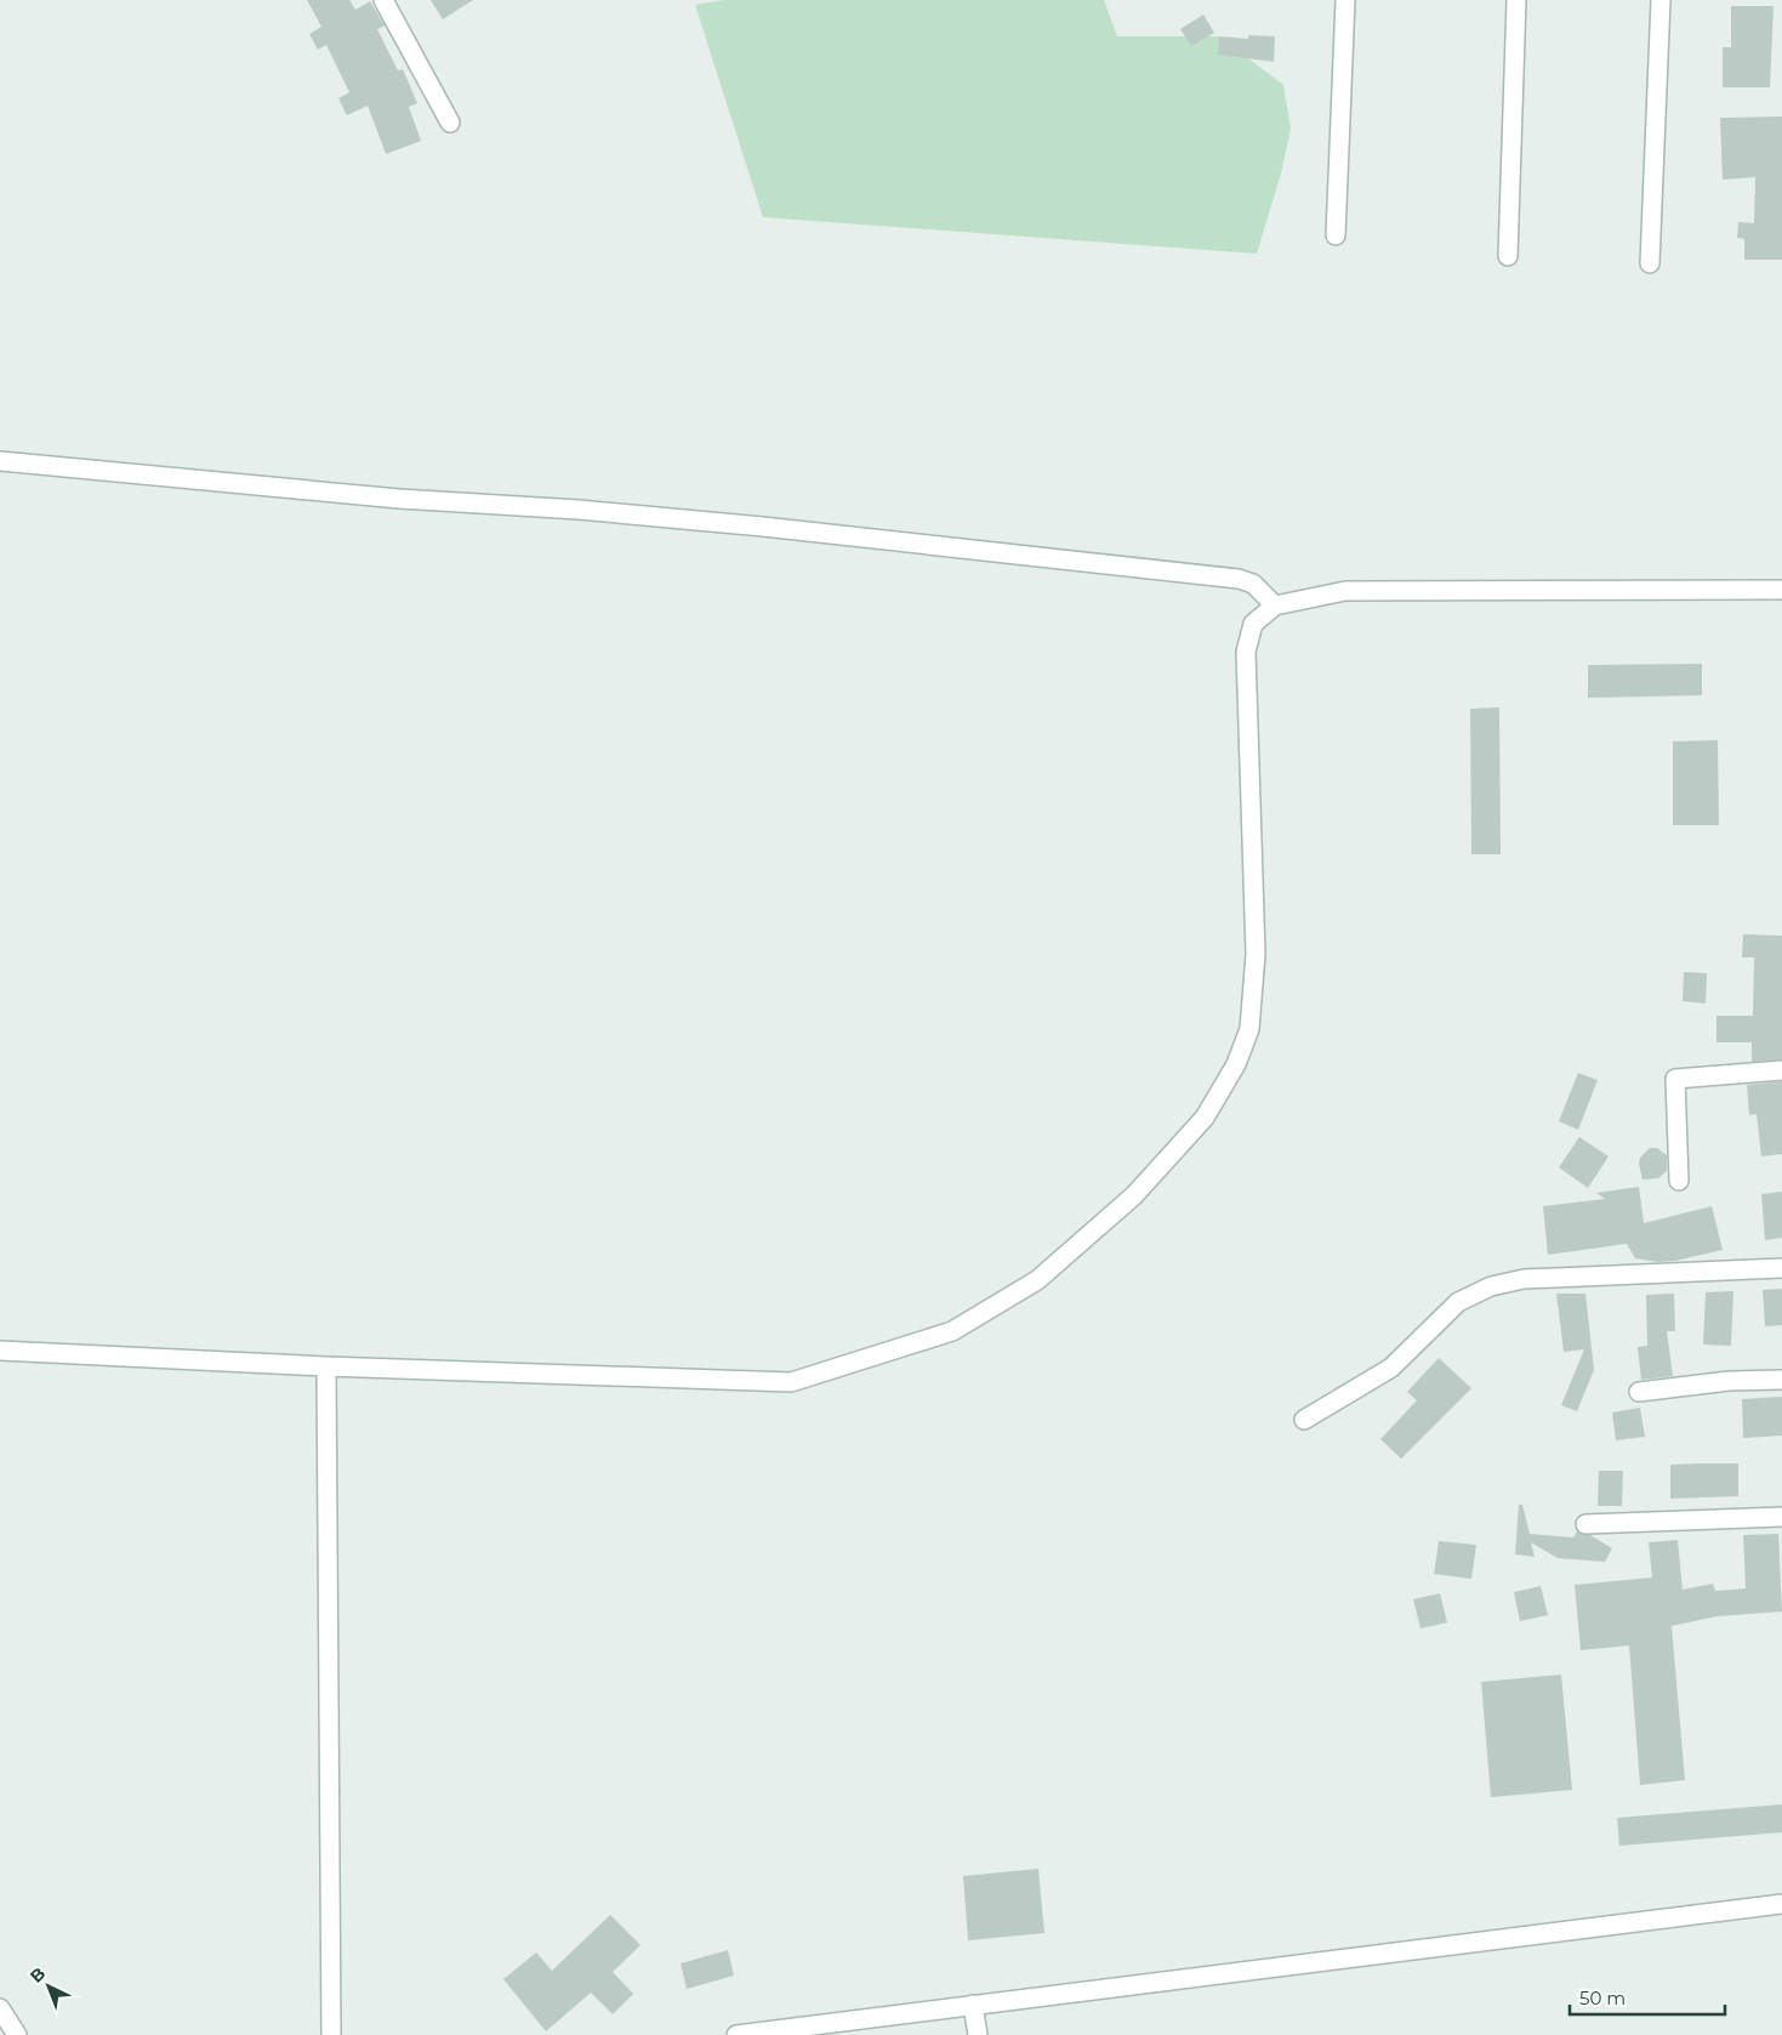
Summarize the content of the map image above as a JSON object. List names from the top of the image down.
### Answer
{
  "scale_bar": "50 m",
  "north": "top left"
}
